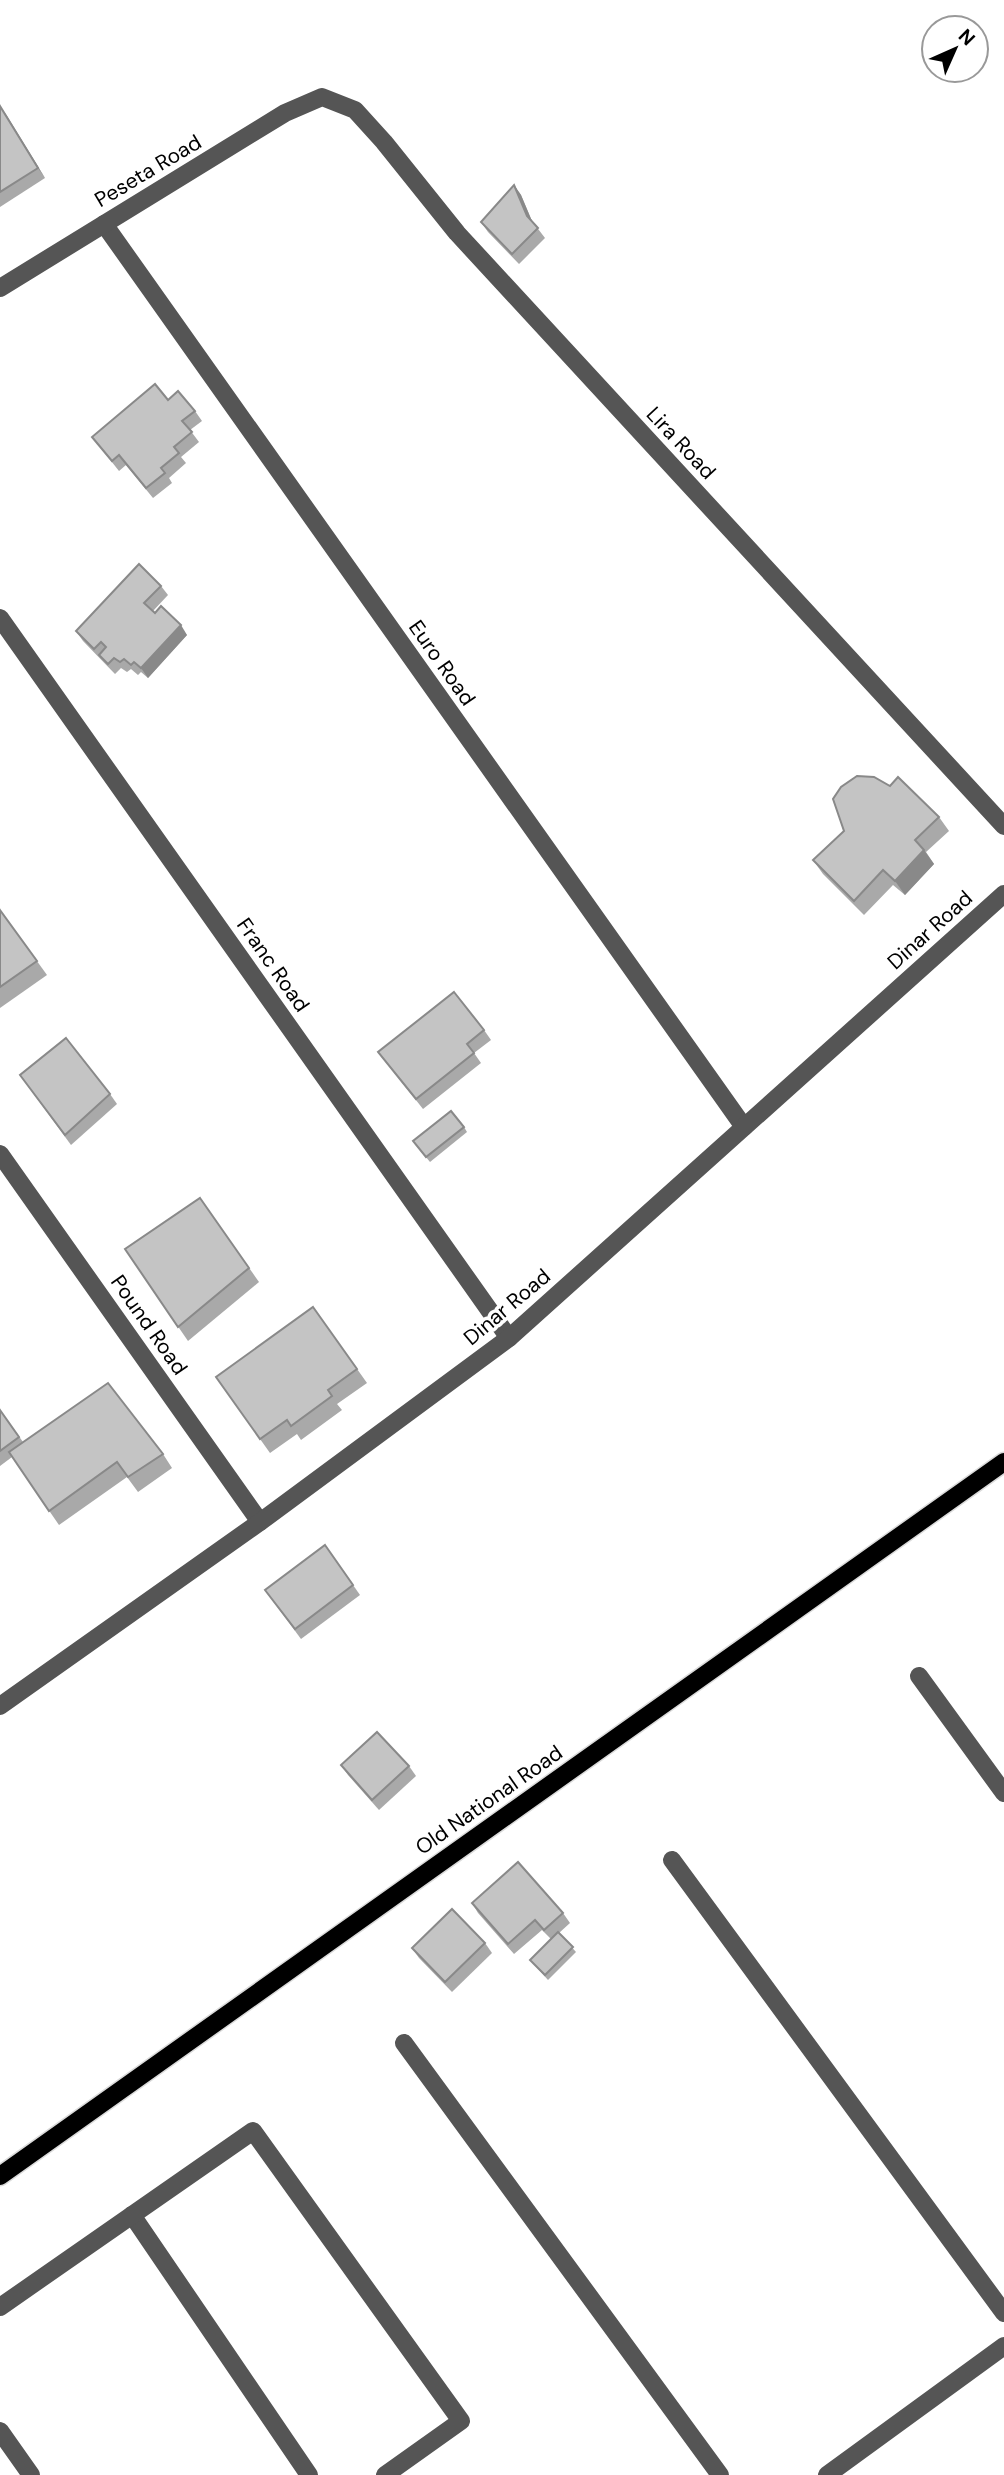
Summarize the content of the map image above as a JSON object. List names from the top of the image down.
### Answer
{
  "streets": {
    "main road": ["Old National Road"],
    "street": [
      "Peseta Road",
      "Lira Road",
      "Euro Road",
      "Dinar Road",
      "Franc Road",
      "Pound Road"
    ]
  },
  "crossings": [
    ["Peseta Road", "Lira Road"],
    ["Peseta Road", "Euro Road"],
    ["Euro Road", "Dinar Road"],
    ["Dinar Road", "Franc Road"],
    ["Dinar Road", "Pound Road"]
  ],
  "north": "top right"
}
